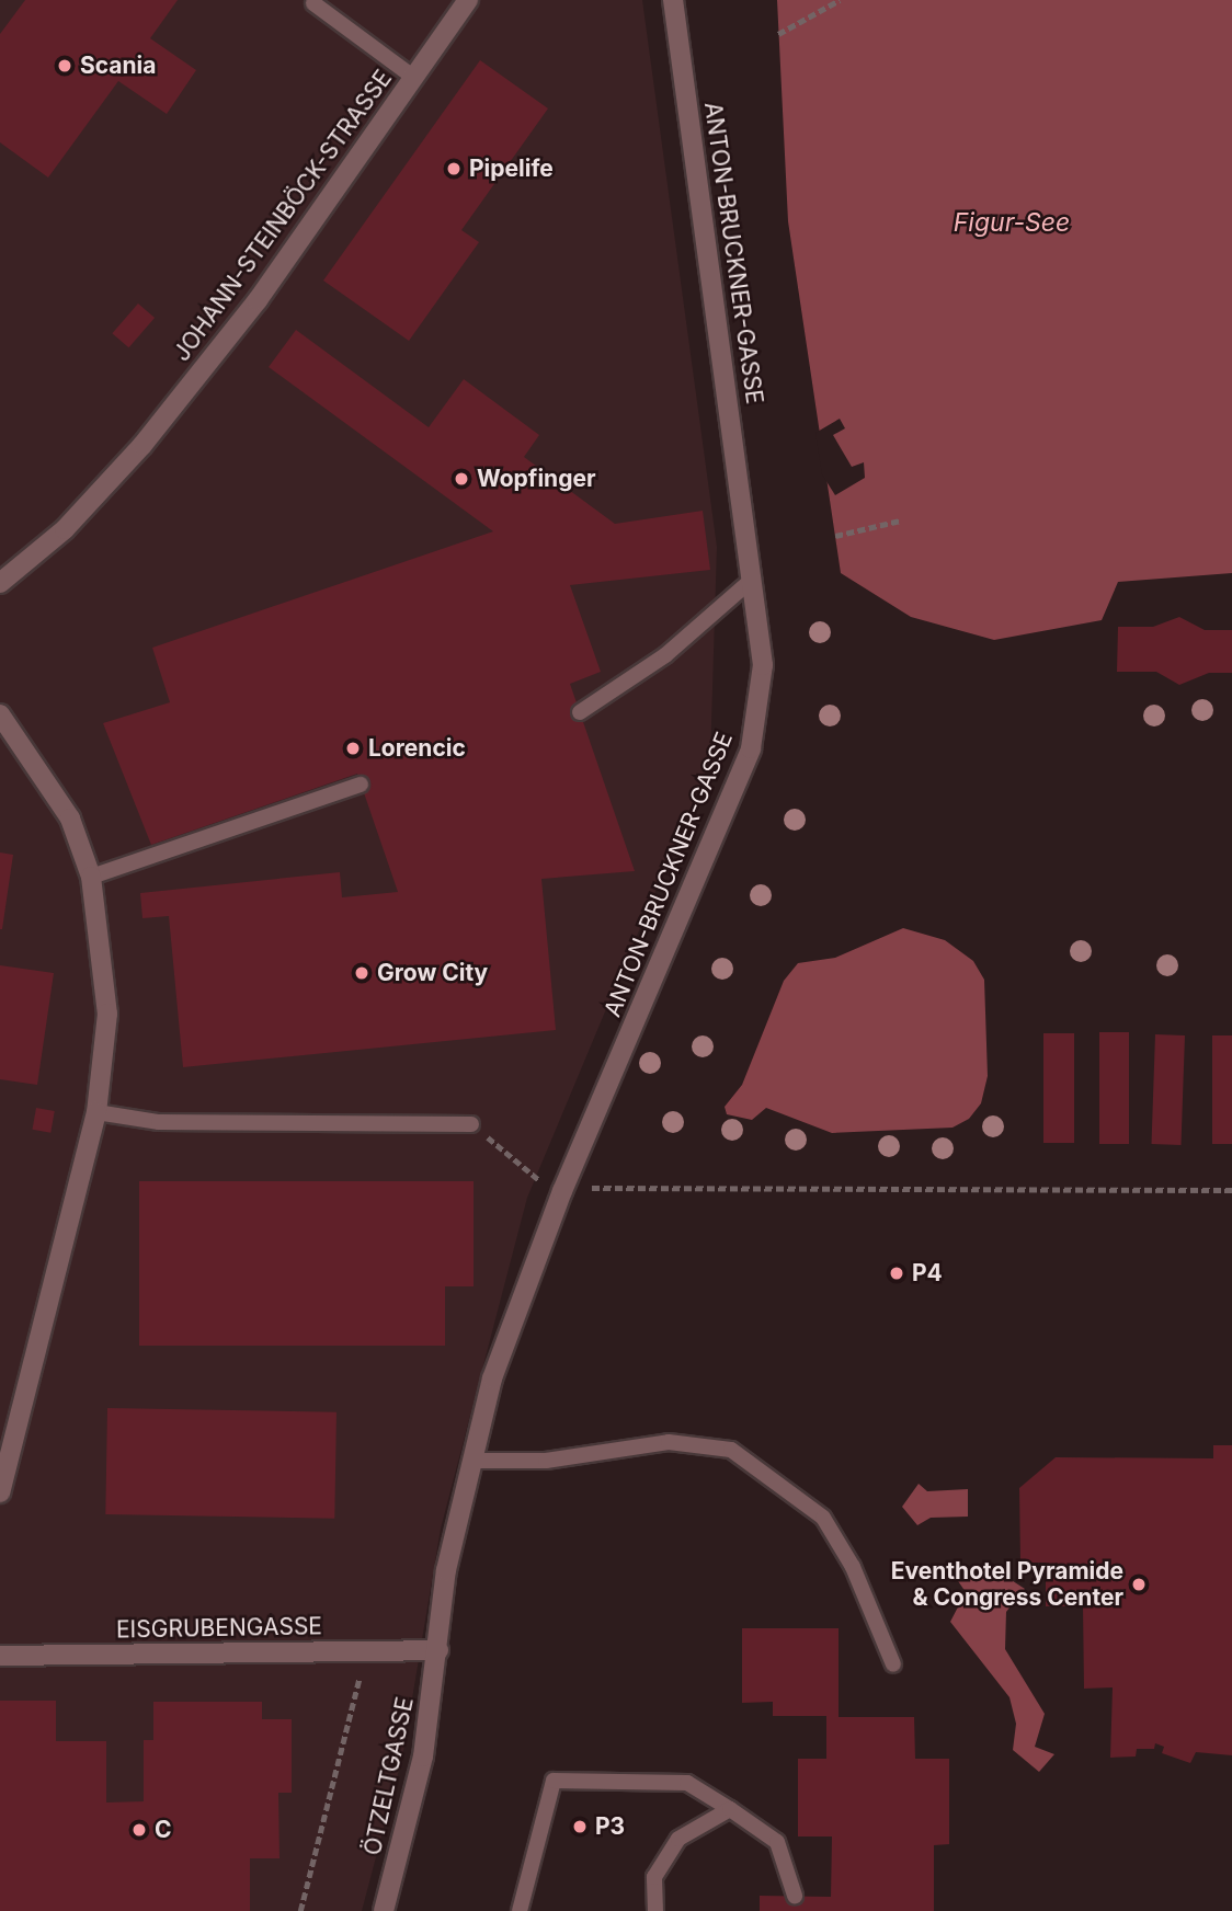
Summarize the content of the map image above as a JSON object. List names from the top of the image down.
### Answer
{
  "streets": {
    "street": [
      "JOHANN-STEINBÖCK-STRASSE",
      "ANTON-BRUCKNER-GASSE",
      "EISGRUBENGASSE",
      "ÖTZELTGASSE"
    ]
  },
  "crossings": [
    ["ANTON-BRUCKNER-GASSE", "EISGRUBENGASSE"],
    ["ANTON-BRUCKNER-GASSE", "ÖTZELTGASSE"],
    ["EISGRUBENGASSE", "ÖTZELTGASSE"]
  ],
  "water": ["Figur-See"],
  "places": [
    "Scania",
    "Pipelife",
    "Wopfinger",
    "Lorencic",
    "Grow City",
    "P4",
    "Eventhotel Pyramide & Congress Center",
    "P3",
    "C"
  ]
}
